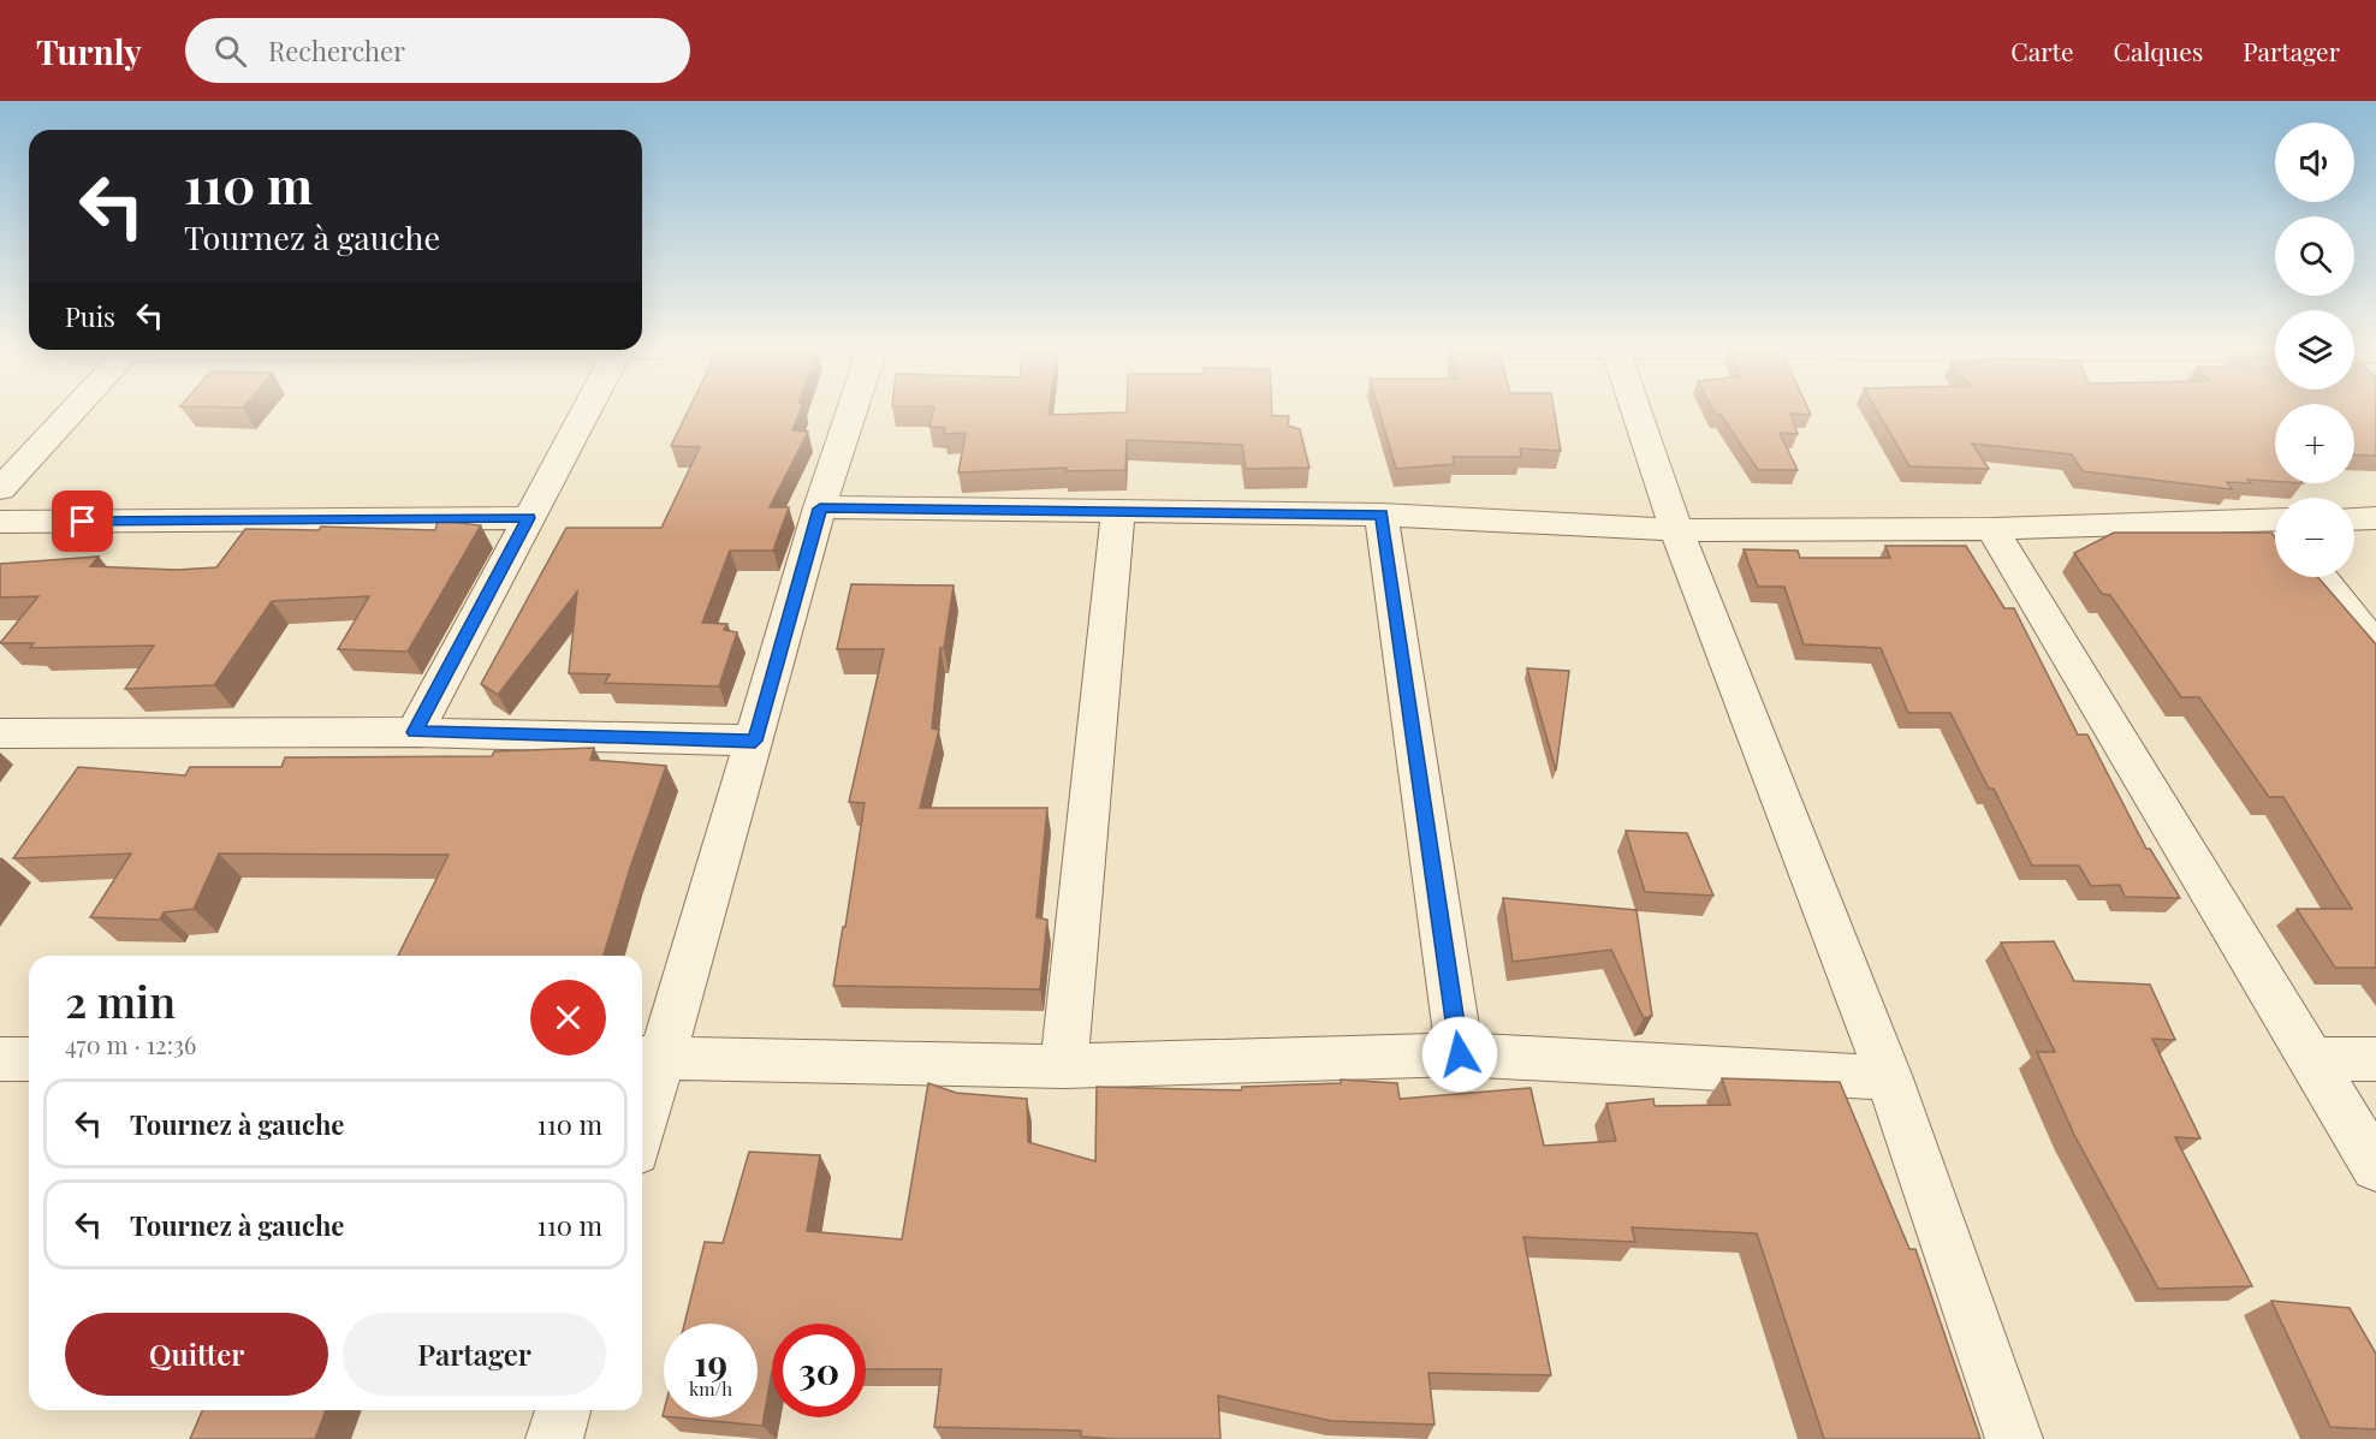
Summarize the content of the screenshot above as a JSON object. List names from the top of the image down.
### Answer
{
  "page": {
    "header": "Turnly",
    "search": "Rechercher",
    "nav": ["Carte", "Calques", "Partager"],
    "map_buttons": ["+", "−"],
    "turn": ["110 m", "Tournez à gauche"],
    "then": "Puis",
    "heading": ["2 min", "470 m · 12:36"],
    "list": [
      {
        "name": "Tournez à gauche",
        "value": "110 m"
      },
      {
        "name": "Tournez à gauche",
        "value": "110 m"
      }
    ],
    "buttons": ["Quitter", "Partager"],
    "speed": "19 km/h",
    "limit": "30"
  }
}
